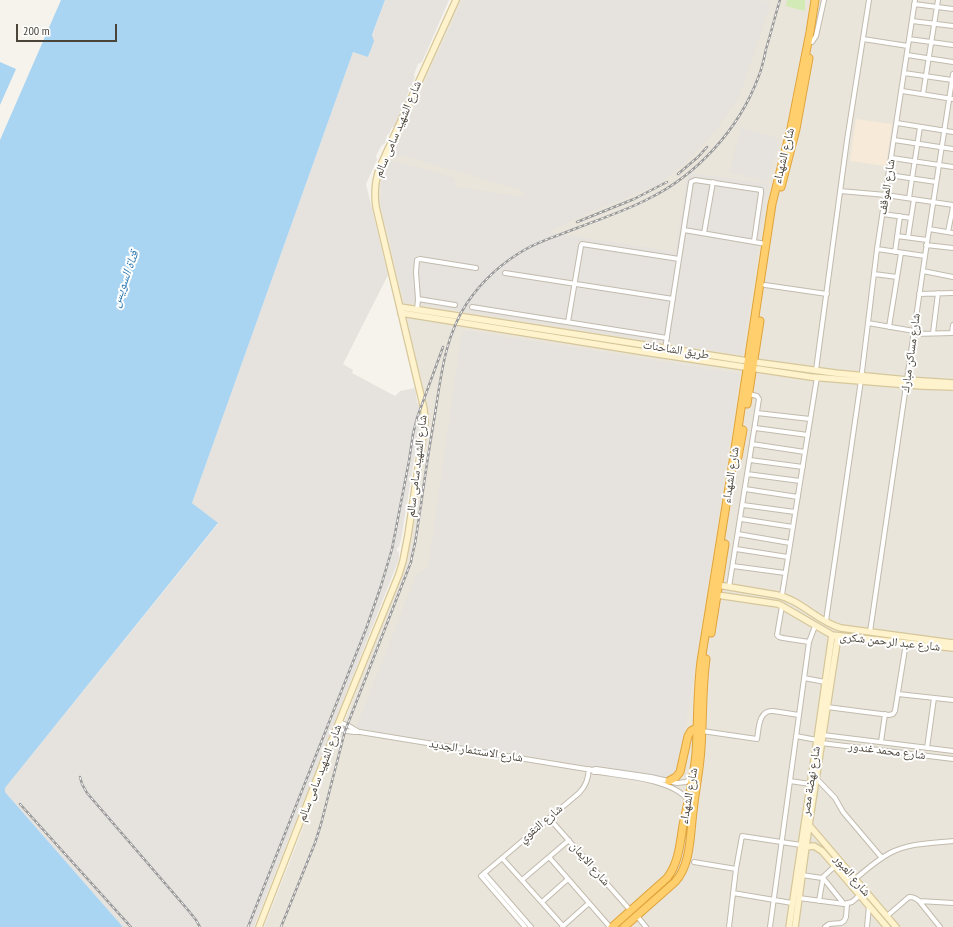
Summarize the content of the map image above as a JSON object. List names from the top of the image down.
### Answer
{
  "streets": {
    "highway": ["شارع الشهداء"],
    "main road": [
      "شارع الشهيد سامى سالم",
      "طريق الشاحنات",
      "شارع عبد الرحمن شكرى",
      "شارع نهضة مصر",
      "شارع العبور"
    ],
    "street": [
      "شارع الموقف",
      "شارع مساكن مبارك",
      "شارع الاستثمار الجديد",
      "شارع محمد غندور",
      "شارع التقوي",
      "شارع الايمان"
    ]
  },
  "crossings": [
    ["شارع الشهيد سامى سالم", "طريق الشاحنات"],
    ["شارع الشهيد سامى سالم", "شارع الاستثمار الجديد"],
    ["شارع الشهداء", "طريق الشاحنات"],
    ["شارع الشهداء", "شارع عبد الرحمن شكرى"],
    ["شارع الشهداء", "شارع الاستثمار الجديد"],
    ["شارع الشهداء", "شارع الايمان"],
    ["شارع الموقف", "طريق الشاحنات"],
    ["شارع الموقف", "شارع عبد الرحمن شكرى"],
    ["طريق الشاحنات", "شارع مساكن مبارك"],
    ["شارع مساكن مبارك", "شارع عبد الرحمن شكرى"],
    ["شارع عبد الرحمن شكرى", "شارع نهضة مصر"],
    ["شارع الاستثمار الجديد", "شارع التقوي"],
    ["شارع محمد غندور", "شارع نهضة مصر"],
    ["شارع نهضة مصر", "شارع العبور"],
    ["شارع التقوي", "شارع الايمان"]
  ],
  "water": ["قناة السويس"],
  "scale_bar": "200 m"
}
